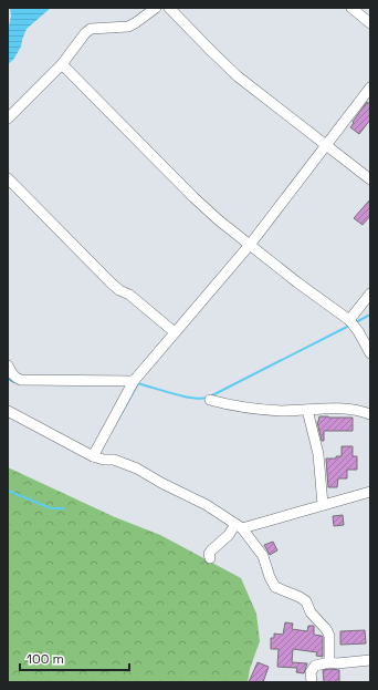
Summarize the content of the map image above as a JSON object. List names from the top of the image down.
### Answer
{
  "scale_bar": "100 m"
}
